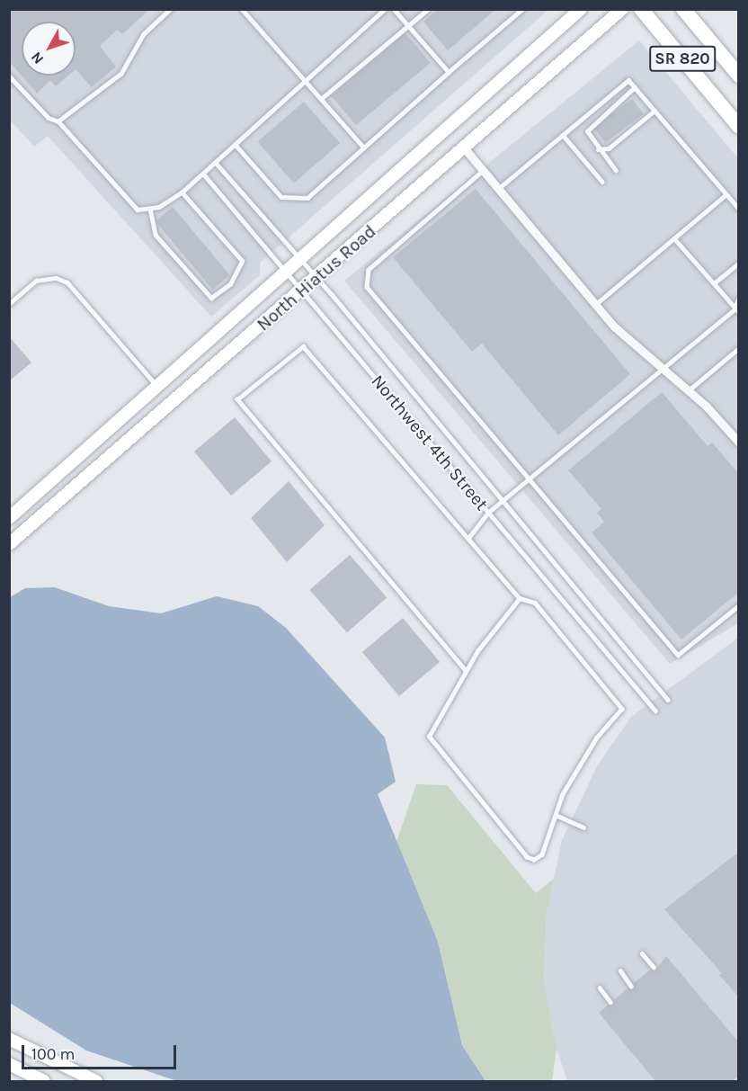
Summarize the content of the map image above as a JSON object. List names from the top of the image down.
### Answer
{
  "streets": {
    "highway": ["SR 820"],
    "main road": ["North Hiatus Road"],
    "lane": ["Northwest 4th Street"]
  },
  "crossings": [
    ["North Hiatus Road", "Northwest 4th Street"]
  ],
  "scale_bar": "100 m",
  "north": "bottom left"
}
